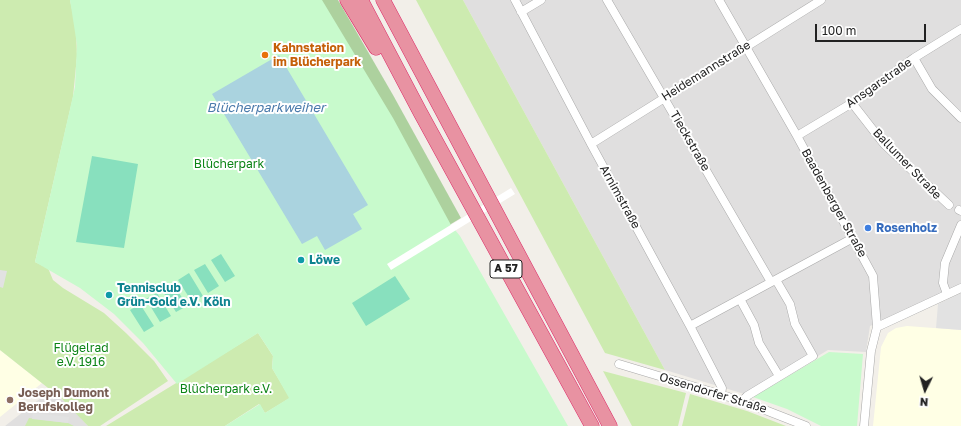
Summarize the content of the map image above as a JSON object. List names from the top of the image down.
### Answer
{
  "streets": {
    "highway": ["A 57"],
    "street": [
      "Heidemannstraße",
      "Ansgarstraße",
      "Tieckstraße",
      "Ballumer Straße",
      "Arnimstraße",
      "Baadenberger Straße",
      "Ossendorfer Straße"
    ]
  },
  "crossings": [
    ["Heidemannstraße", "Tieckstraße"],
    ["Heidemannstraße", "Arnimstraße"],
    ["Heidemannstraße", "Baadenberger Straße"],
    ["Ansgarstraße", "Ballumer Straße"],
    ["Ansgarstraße", "Baadenberger Straße"],
    ["Arnimstraße", "Ossendorfer Straße"]
  ],
  "water": ["Blücherparkweiher"],
  "parks": ["Blücherpark", "Flügelrad e.V. 1916", "Blücherpark e.V."],
  "places": [
    "Kahnstation im Blücherpark",
    "Rosenholz",
    "Löwe",
    "Tennisclub Grün-Gold e.V. Köln",
    "Joseph Dumont Berufskolleg"
  ],
  "scale_bar": "100 m",
  "north": "bottom"
}
